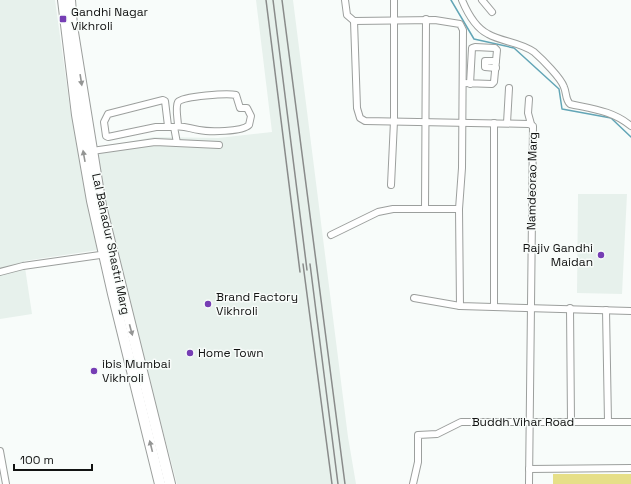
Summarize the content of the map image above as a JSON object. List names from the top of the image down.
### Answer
{
  "streets": {
    "main road": ["Lal Bahadur Shastri Marg"],
    "street": ["Namdeorao Marg", "Buddh Vihar Road"]
  },
  "crossings": [
    ["Namdeorao Marg", "Buddh Vihar Road"]
  ],
  "places": {
    "transit": ["Gandhi Nagar Vikhroli"],
    "other": [
      "Rajiv Gandhi Maidan",
      "Brand Factory Vikhroli",
      "Home Town",
      "ibis Mumbai Vikhroli"
    ]
  },
  "scale_bar": "100 m"
}
